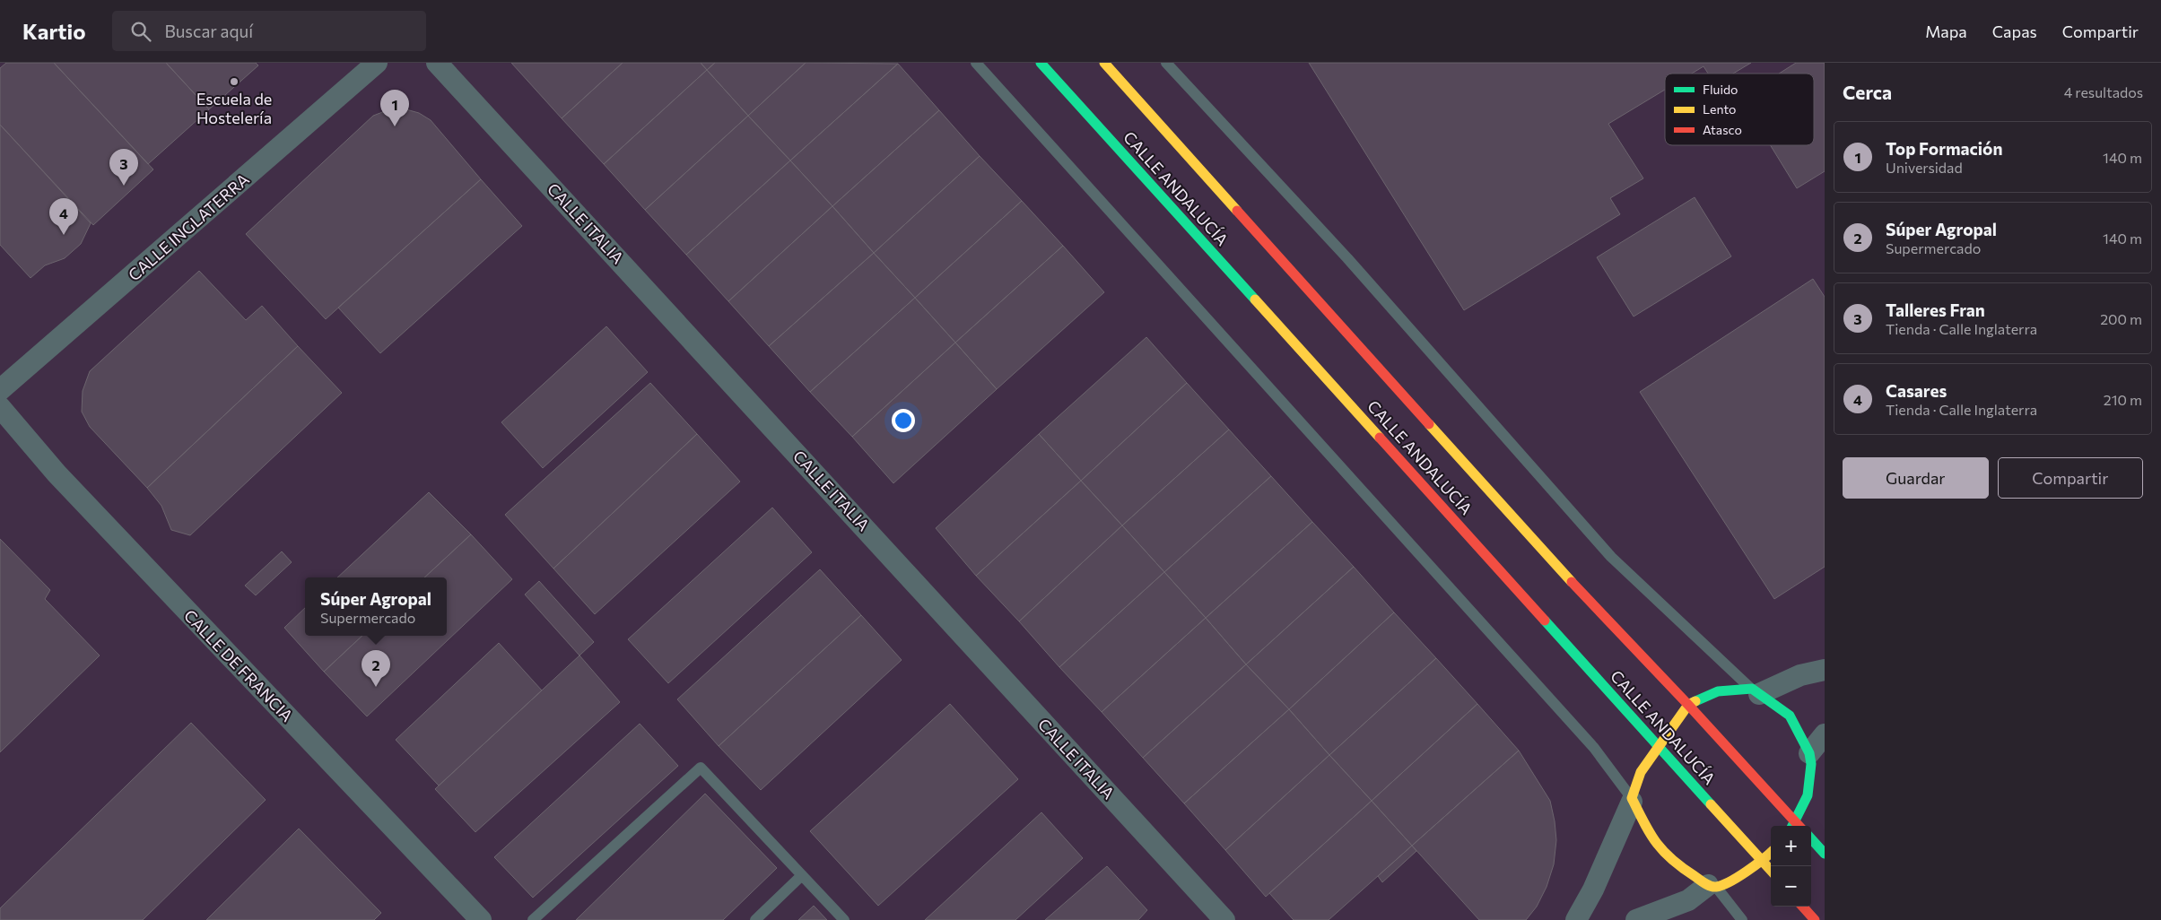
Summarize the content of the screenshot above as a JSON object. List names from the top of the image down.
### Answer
{
  "streets": {
    "main road": ["CALLE ANDALUCÍA"],
    "street": ["CALLE ITALIA", "CALLE INGLATERRA", "CALLE DE FRANCIA"]
  },
  "places": ["Escuela de Hostelería"],
  "legend": ["Fluido", "Lento", "Atasco"],
  "page": {
    "header": "Kartio",
    "search": "Buscar aquí",
    "nav": ["Mapa", "Capas", "Compartir"],
    "heading": ["Cerca", "4 resultados"],
    "pins": [
      "1",
      "3",
      "4",
      "2"
    ],
    "list": [
      {
        "mark": "1",
        "name": "Top Formación",
        "note": "Universidad",
        "value": "140 m"
      },
      {
        "mark": "2",
        "name": "Súper Agropal",
        "note": "Supermercado",
        "value": "140 m"
      },
      {
        "mark": "3",
        "name": "Talleres Fran",
        "note": "Tienda · Calle Inglaterra",
        "value": "200 m"
      },
      {
        "mark": "4",
        "name": "Casares",
        "note": "Tienda · Calle Inglaterra",
        "value": "210 m"
      }
    ],
    "buttons": ["Guardar", "Compartir"],
    "popup": ["Súper Agropal", "Supermercado"],
    "map_buttons": ["+", "−"]
  }
}
